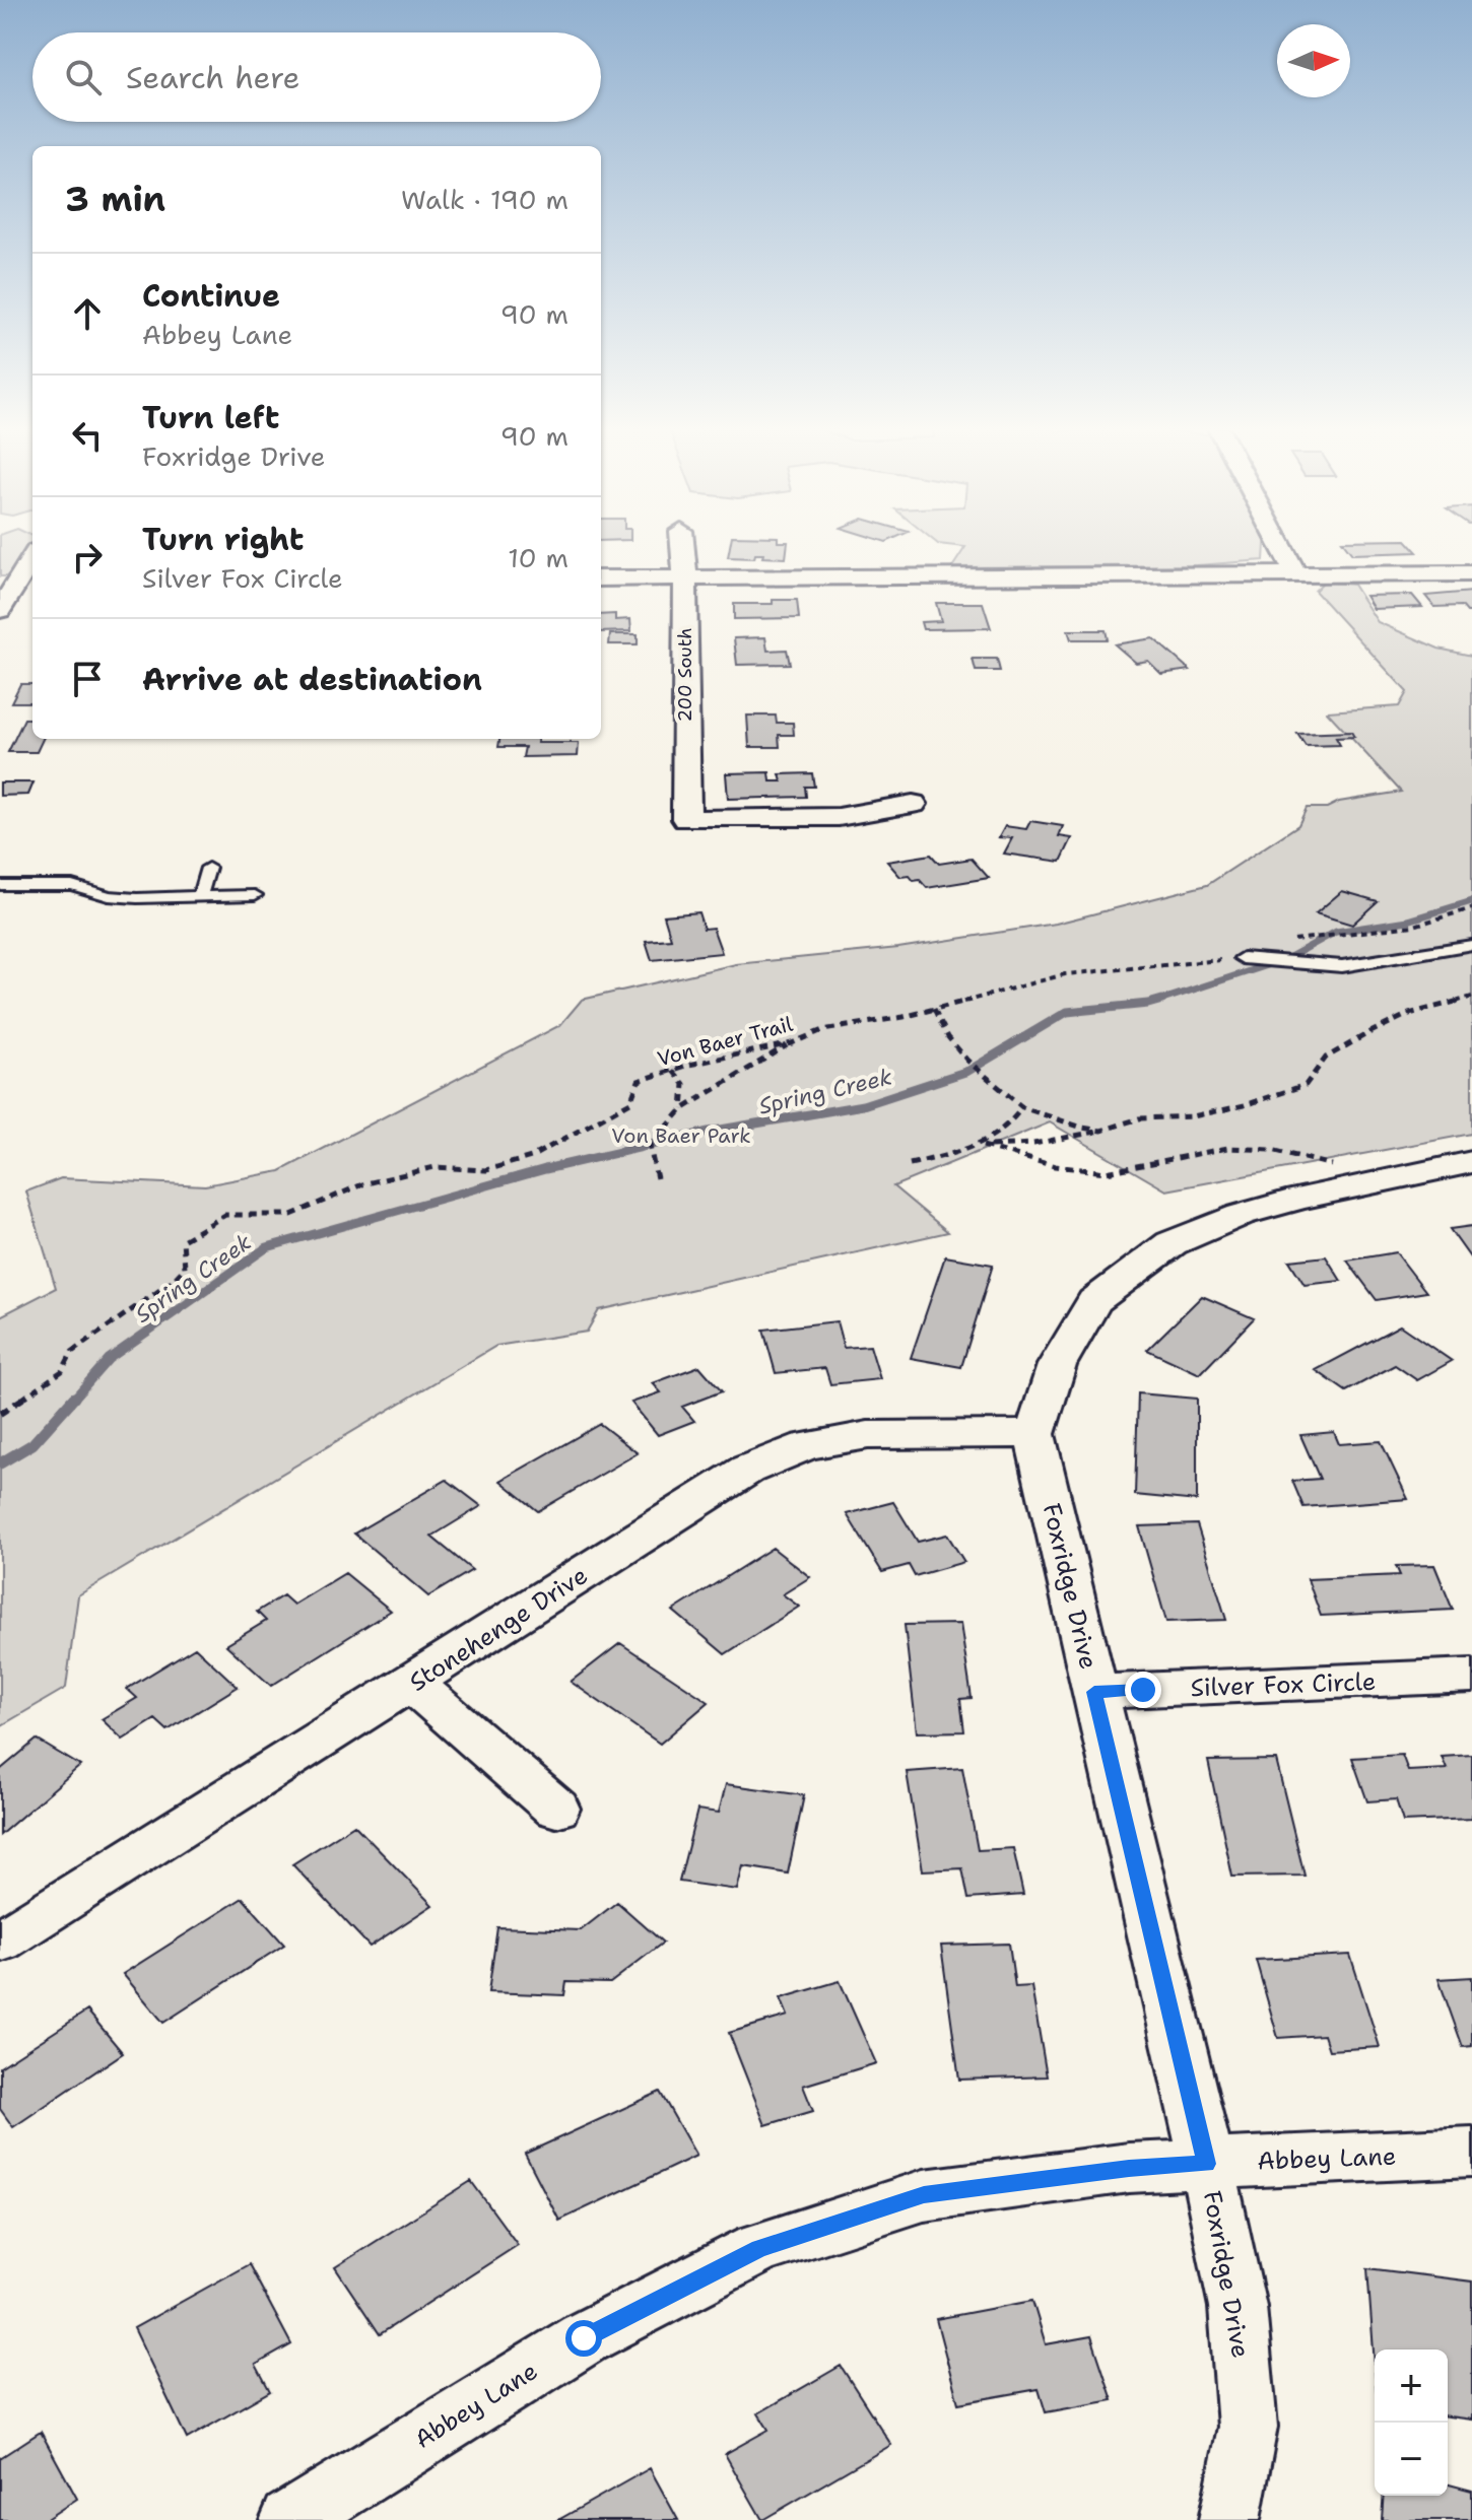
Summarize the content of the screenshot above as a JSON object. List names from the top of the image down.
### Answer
{
  "streets": {
    "street": [
      "200 South",
      "Foxridge Drive",
      "Stonehenge Drive",
      "Silver Fox Circle",
      "Abbey Lane"
    ],
    "path": ["Von Baer Trail"]
  },
  "crossings": [
    ["Foxridge Drive", "Stonehenge Drive"],
    ["Foxridge Drive", "Silver Fox Circle"],
    ["Foxridge Drive", "Abbey Lane"]
  ],
  "water": ["Spring Creek"],
  "parks": ["Von Baer Park"],
  "north": "right",
  "page": {
    "search": "Search here",
    "heading": ["3 min", "Walk · 190 m"],
    "list": [
      ["Continue", "Abbey Lane", "90 m"],
      ["Turn left", "Foxridge Drive", "90 m"],
      ["Turn right", "Silver Fox Circle", "10 m"],
      "Arrive at destination"
    ],
    "map_buttons": ["+", "−"]
  }
}
